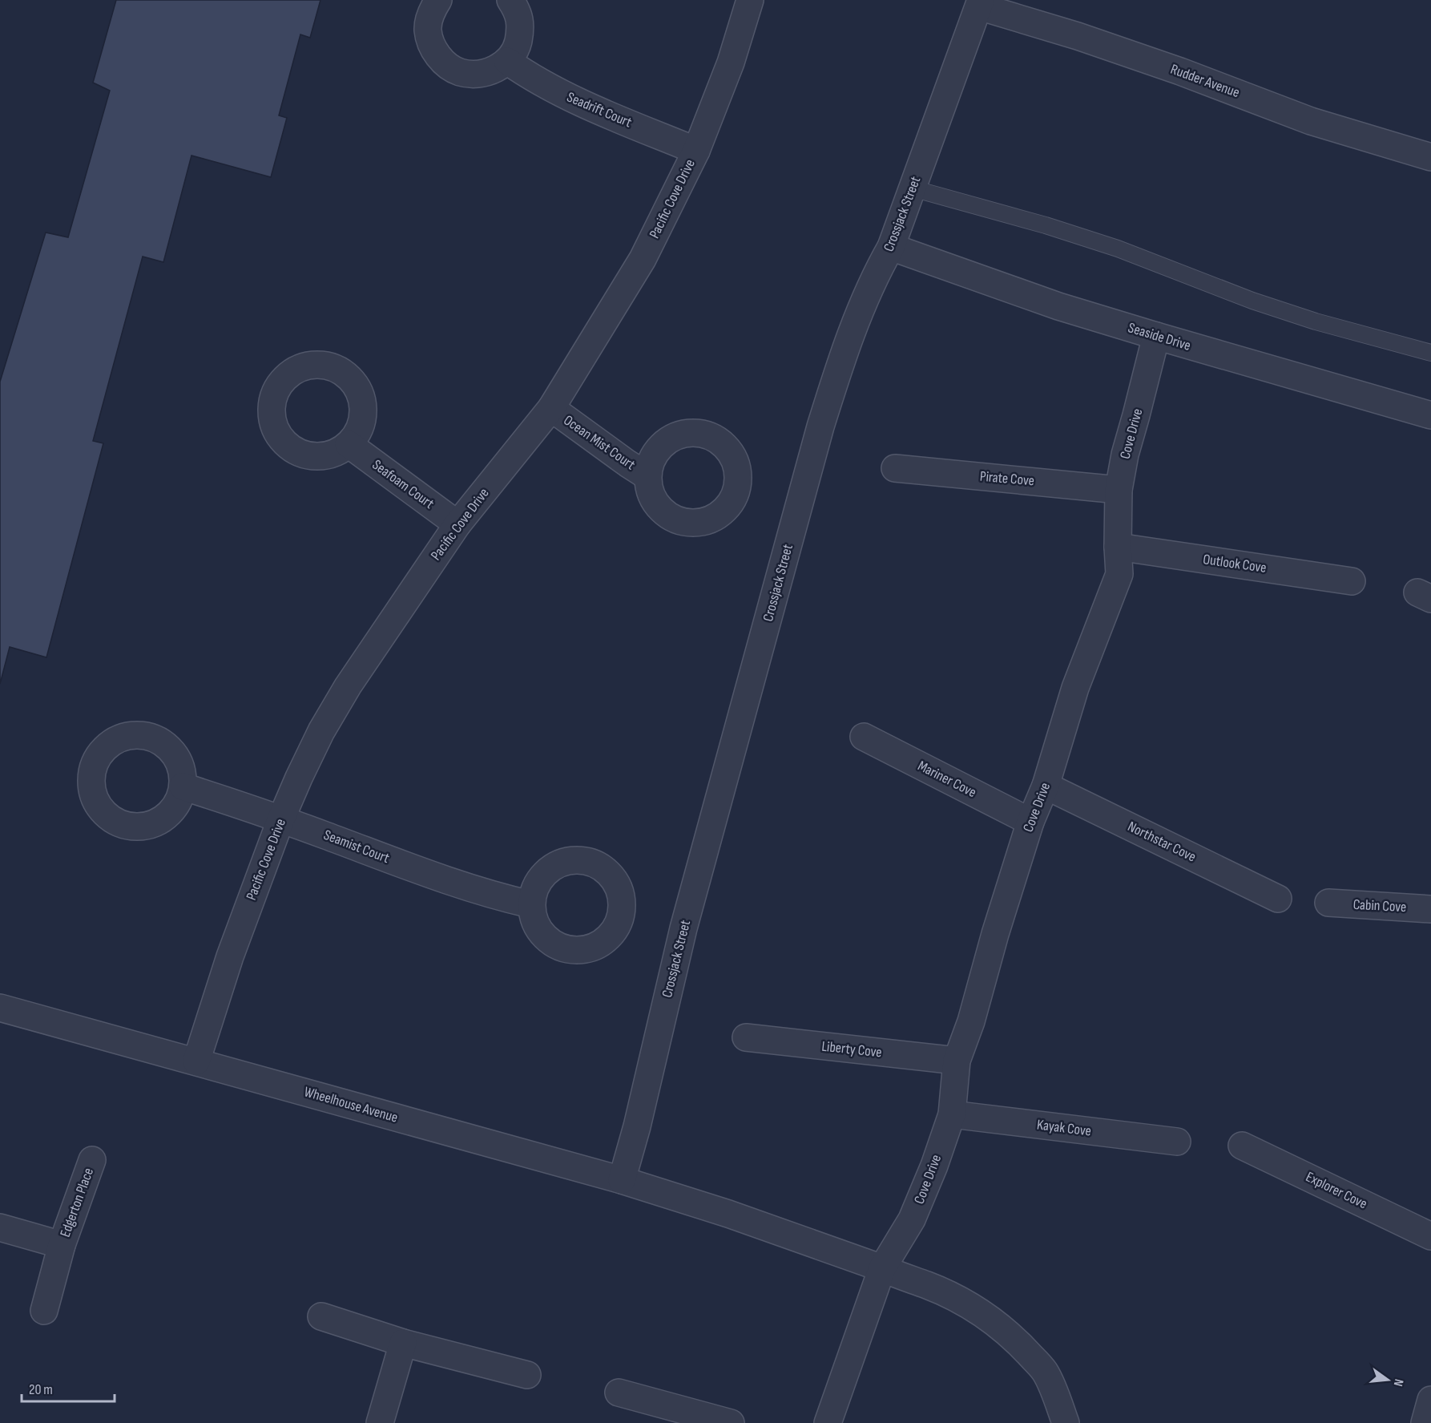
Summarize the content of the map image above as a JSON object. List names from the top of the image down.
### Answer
{
  "streets": {
    "street": [
      "Rudder Avenue",
      "Seadrift Court",
      "Pacific Cove Drive",
      "Crossjack Street",
      "Seaside Drive",
      "Cove Drive",
      "Ocean Mist Court",
      "Pirate Cove",
      "Seafoam Court",
      "Outlook Cove",
      "Mariner Cove",
      "Northstar Cove",
      "Seamist Court",
      "Cabin Cove",
      "Liberty Cove",
      "Wheelhouse Avenue",
      "Kayak Cove",
      "Explorer Cove",
      "Edgerton Place"
    ]
  },
  "crossings": [
    ["Rudder Avenue", "Crossjack Street"],
    ["Seadrift Court", "Pacific Cove Drive"],
    ["Pacific Cove Drive", "Ocean Mist Court"],
    ["Pacific Cove Drive", "Seafoam Court"],
    ["Pacific Cove Drive", "Seamist Court"],
    ["Pacific Cove Drive", "Wheelhouse Avenue"],
    ["Crossjack Street", "Seaside Drive"],
    ["Crossjack Street", "Wheelhouse Avenue"],
    ["Seaside Drive", "Cove Drive"],
    ["Cove Drive", "Pirate Cove"],
    ["Cove Drive", "Outlook Cove"],
    ["Cove Drive", "Mariner Cove"],
    ["Cove Drive", "Northstar Cove"],
    ["Cove Drive", "Liberty Cove"],
    ["Cove Drive", "Wheelhouse Avenue"],
    ["Cove Drive", "Kayak Cove"]
  ],
  "scale_bar": "20 m",
  "north": "right"
}
